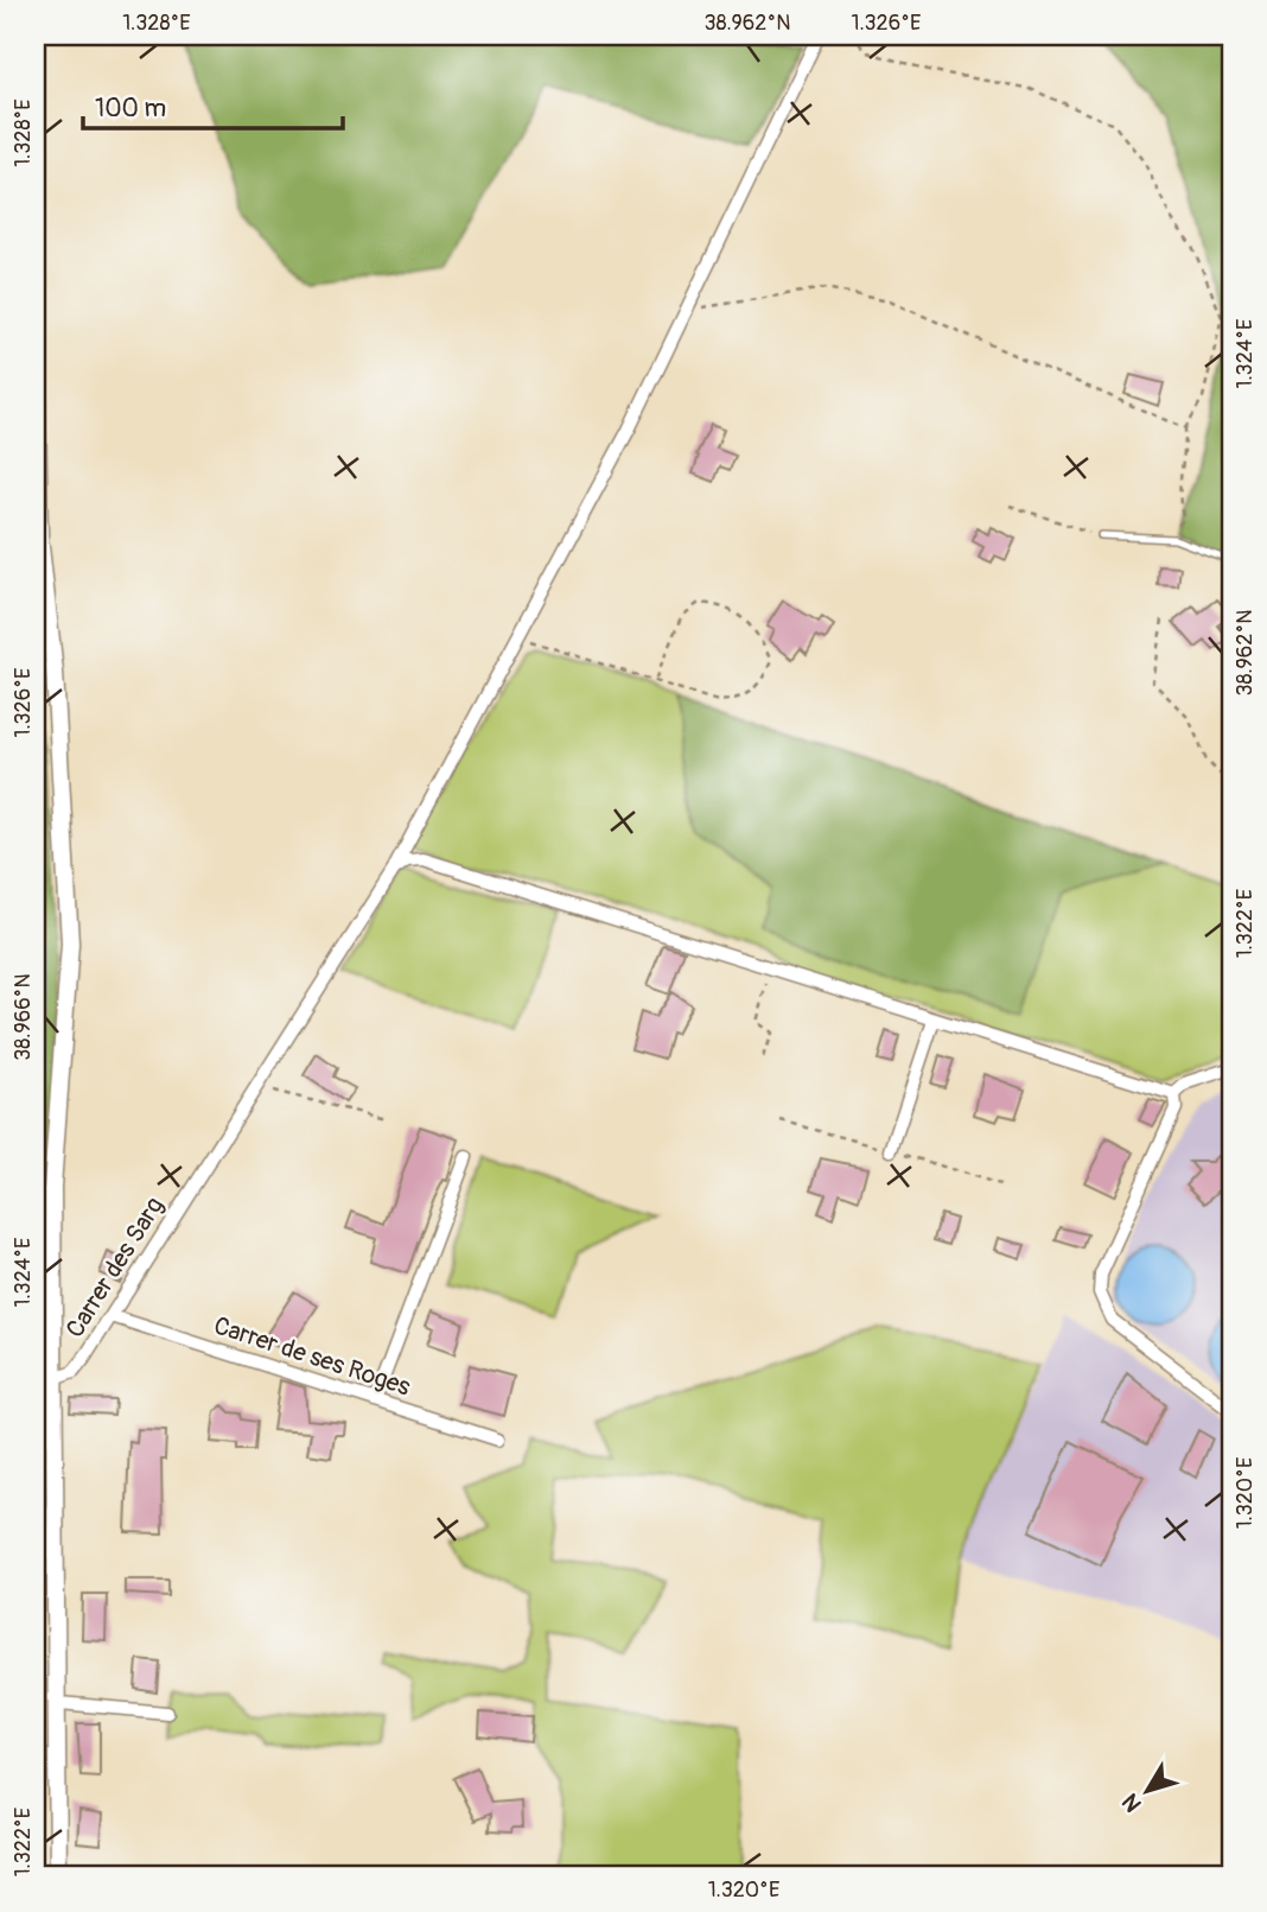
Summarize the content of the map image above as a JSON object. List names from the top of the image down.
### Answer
{
  "streets": {
    "street": ["Carrer des Sarg", "Carrer de ses Roges"]
  },
  "crossings": [
    ["Carrer des Sarg", "Carrer de ses Roges"]
  ],
  "scale_bar": "100 m",
  "north": "bottom left",
  "coordinates": [
    "1.328°E",
    "38.962°N",
    "1.326°E",
    "1.324°E",
    "1.322°E",
    "38.966°N",
    "1.320°E"
  ]
}
